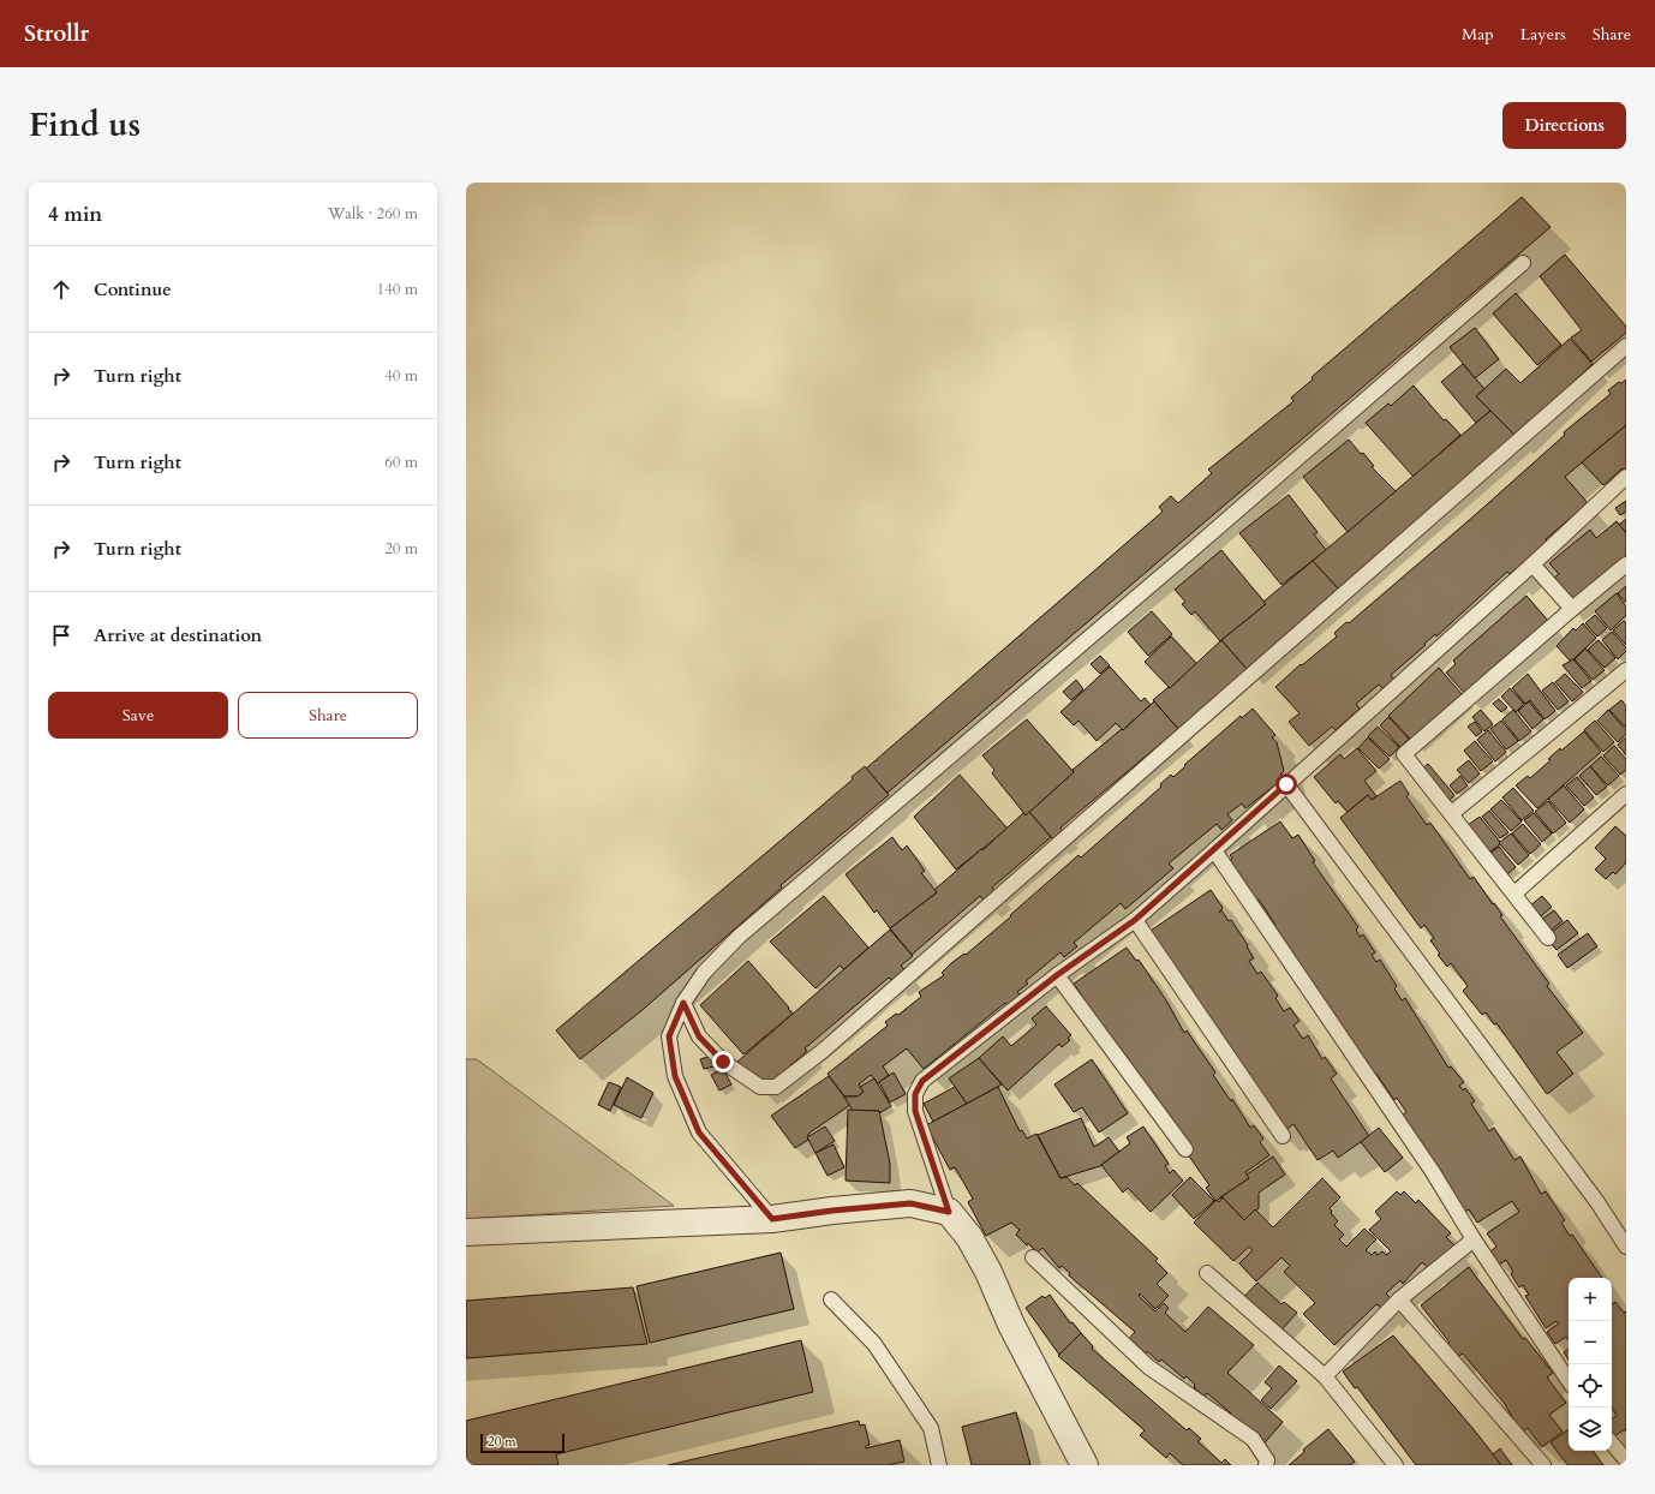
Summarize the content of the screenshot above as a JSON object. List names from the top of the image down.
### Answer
{
  "scale_bar": "20 m",
  "page": {
    "header": "Strollr",
    "nav": ["Map", "Layers", "Share"],
    "title": "Find us",
    "buttons": [
      "Directions",
      ["Save", "Share"]
    ],
    "heading": ["4 min", "Walk · 260 m"],
    "list": [
      ["Continue", "140 m"],
      ["Turn right", "40 m"],
      ["Turn right", "60 m"],
      ["Turn right", "20 m"],
      "Arrive at destination"
    ],
    "map_buttons": ["+", "−"],
    "scale": "20 m"
  }
}
